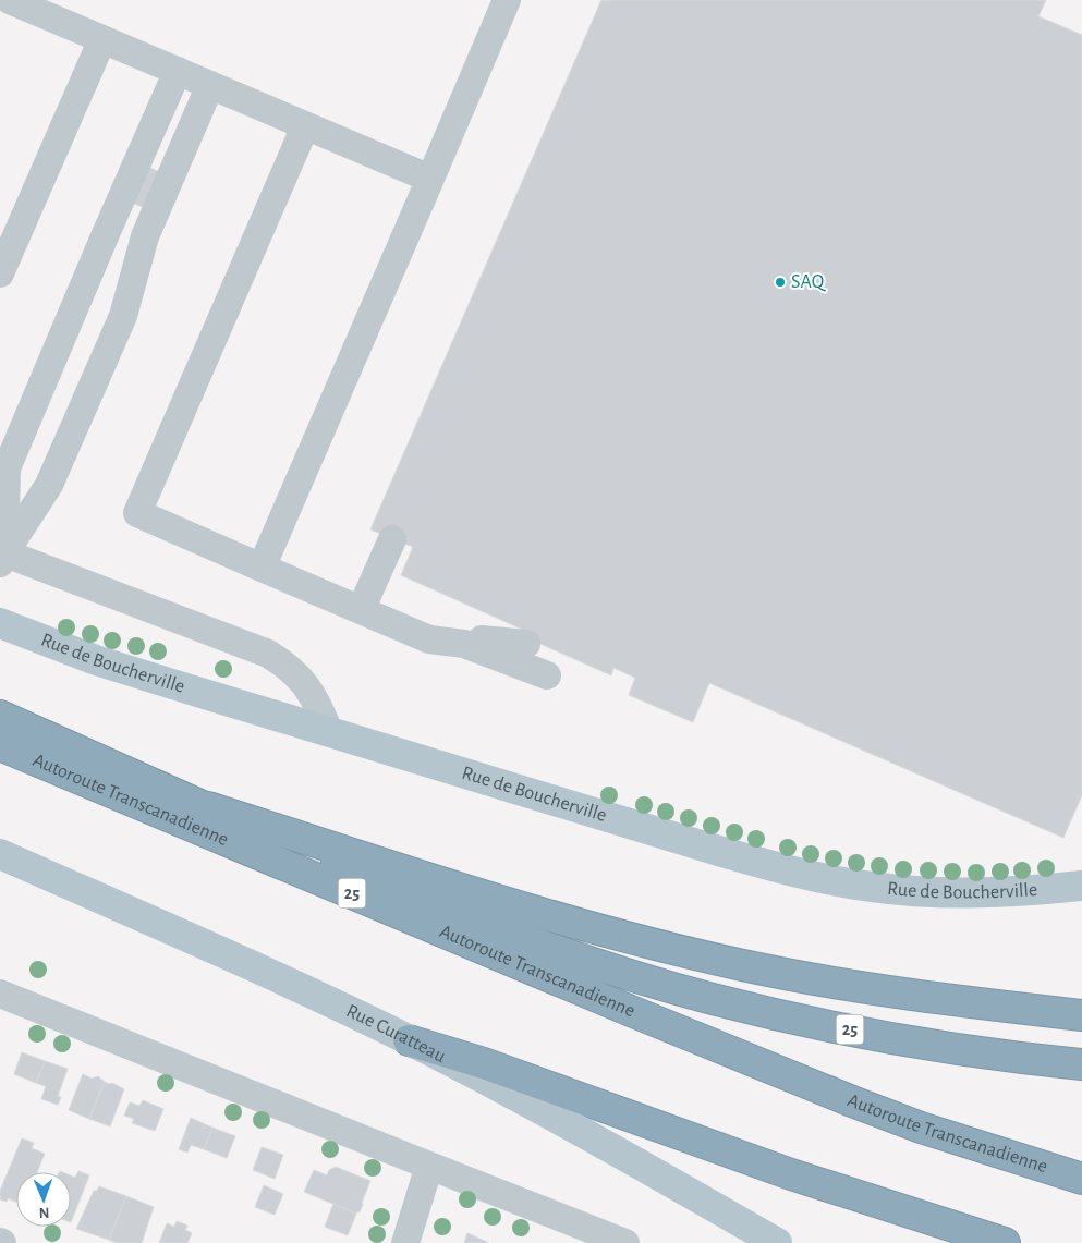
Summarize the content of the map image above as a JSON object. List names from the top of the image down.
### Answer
{
  "streets": {
    "highway": ["Autoroute Transcanadienne", "25"],
    "main road": ["Rue de Boucherville", "Rue Curatteau"]
  },
  "places": ["SAQ"],
  "north": "bottom"
}
